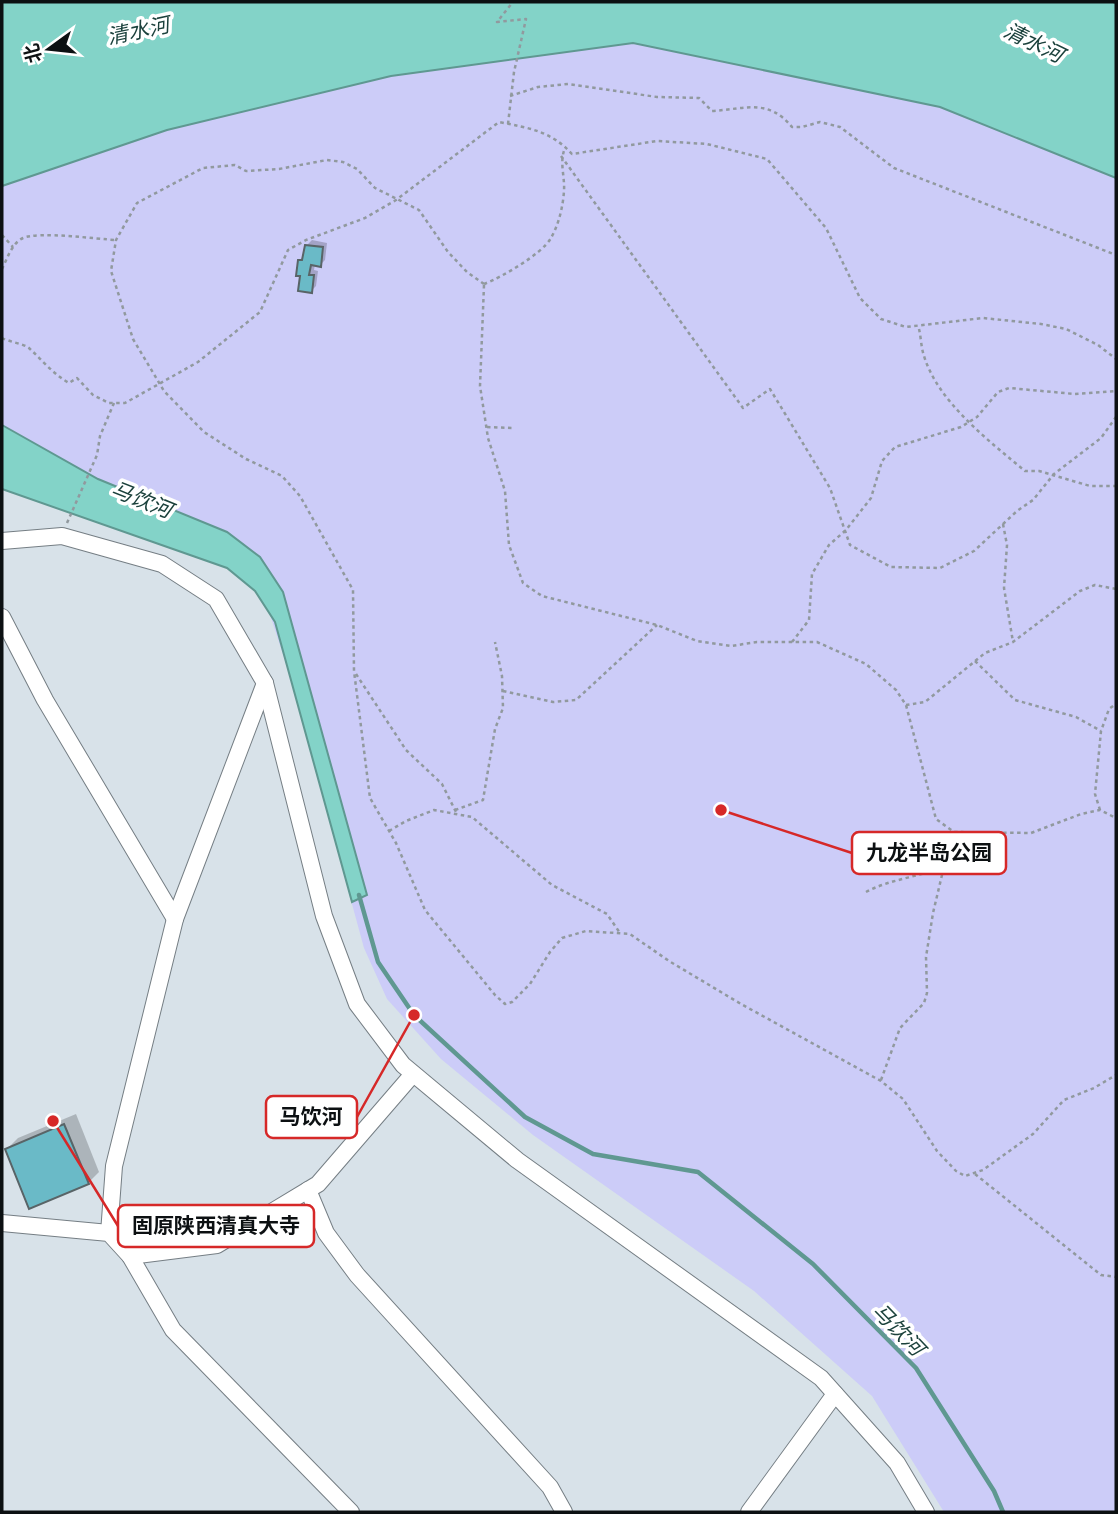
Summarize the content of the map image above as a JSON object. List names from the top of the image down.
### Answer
{
  "water": ["清水河", "马饮河"],
  "places": ["九龙半岛公园", "马饮河", "固原陕西清真大寺"],
  "north": "left"
}
